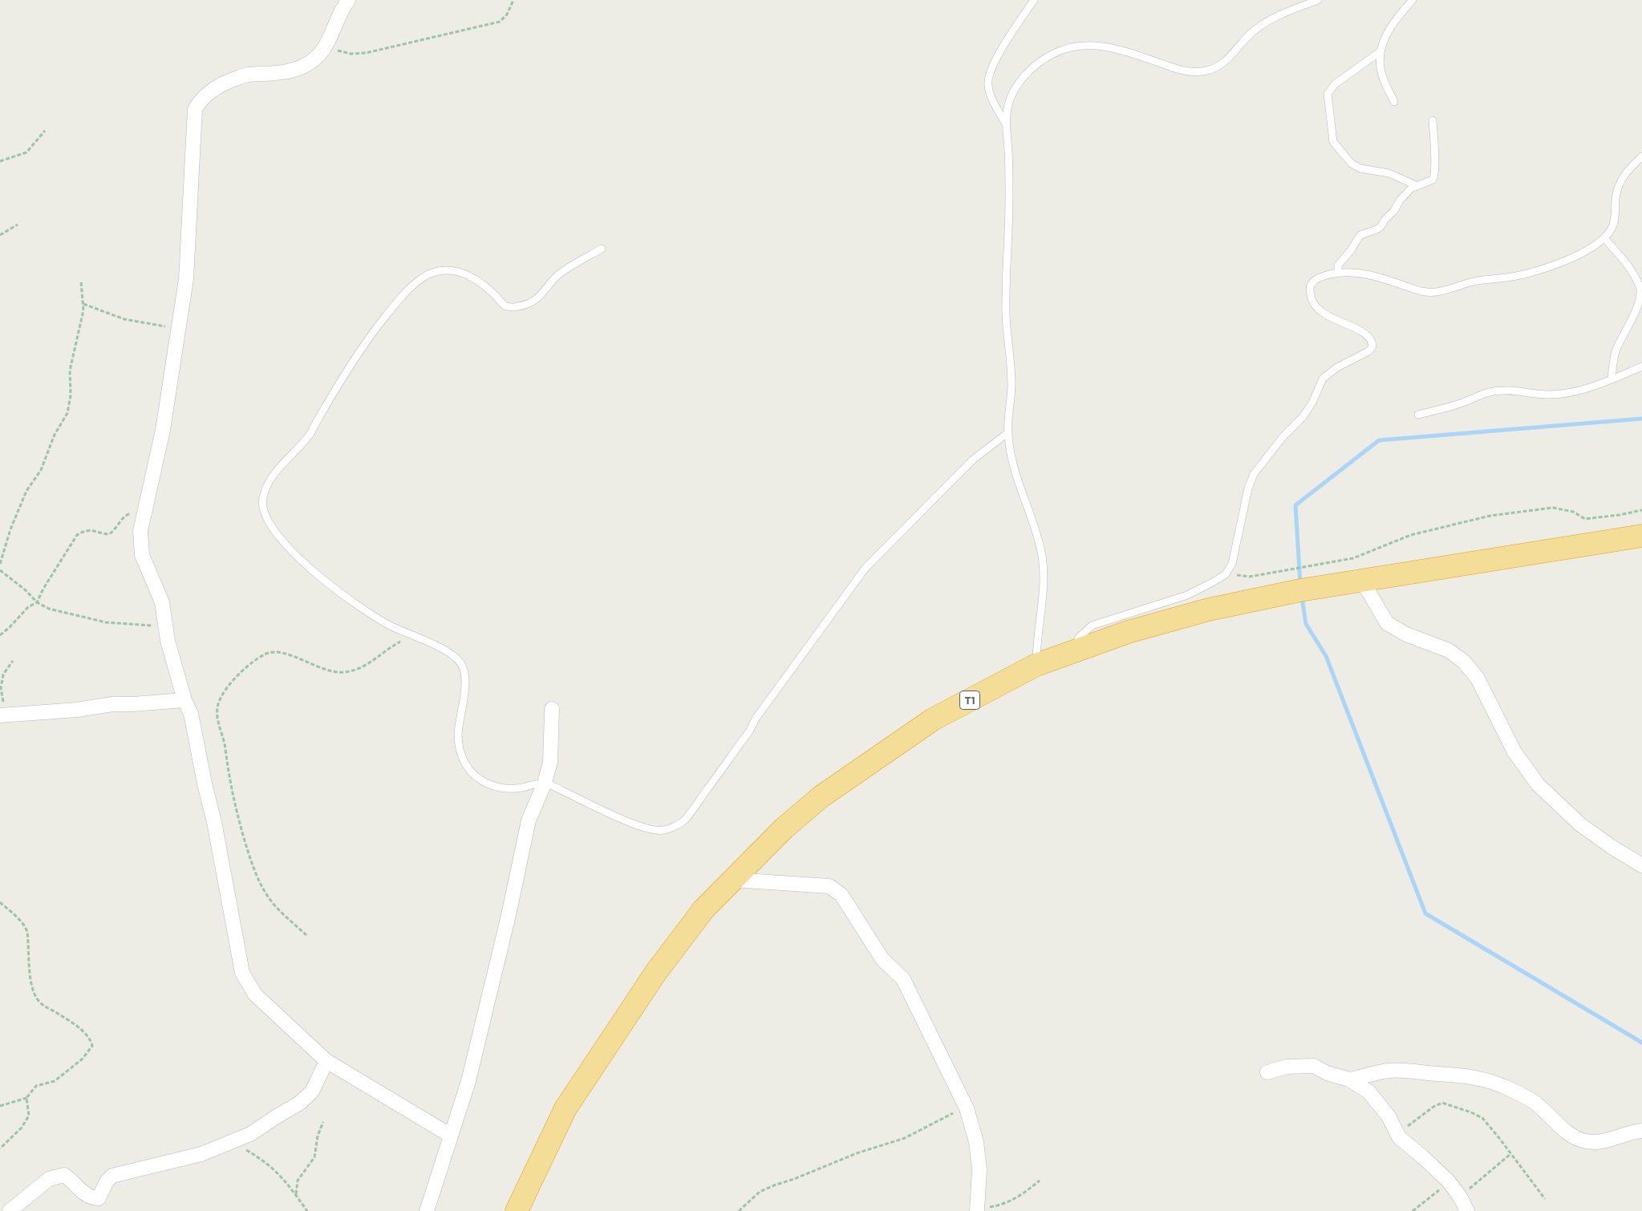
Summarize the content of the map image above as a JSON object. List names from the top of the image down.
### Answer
{
  "streets": {
    "highway": ["T1"]
  }
}
